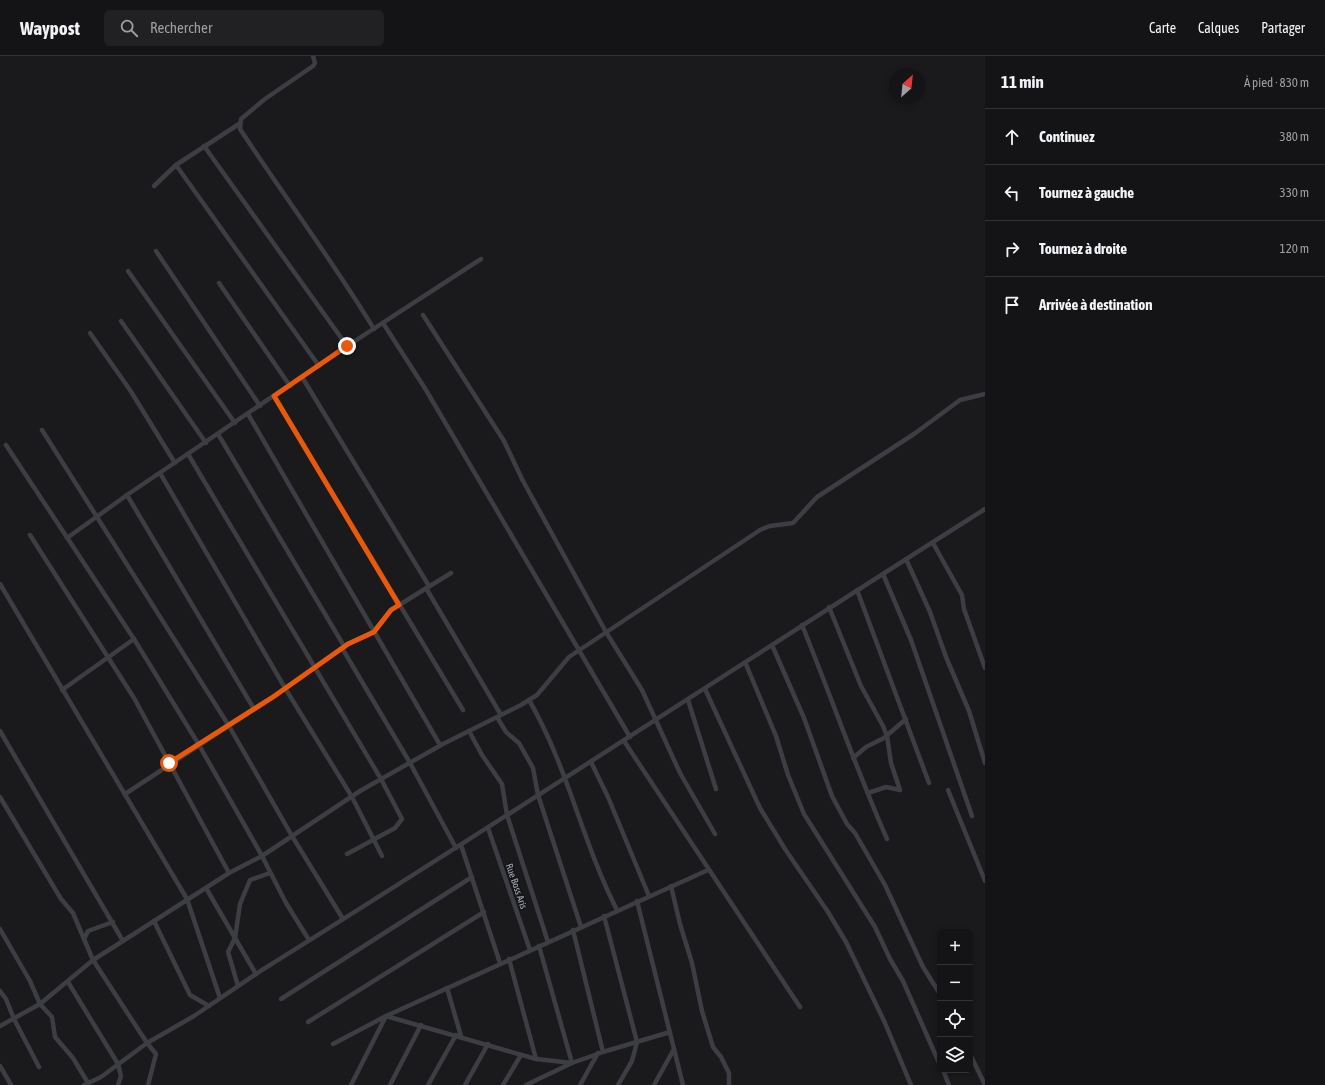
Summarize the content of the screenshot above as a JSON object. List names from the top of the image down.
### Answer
{
  "streets": {
    "street": ["Rue Boss Aris"]
  },
  "north": "top right",
  "page": {
    "header": "Waypost",
    "search": "Rechercher",
    "nav": ["Carte", "Calques", "Partager"],
    "heading": ["11 min", "À pied · 830 m"],
    "list": [
      ["Continuez", "380 m"],
      ["Tournez à gauche", "330 m"],
      ["Tournez à droite", "120 m"],
      "Arrivée à destination"
    ],
    "map_buttons": ["+", "−"]
  }
}
